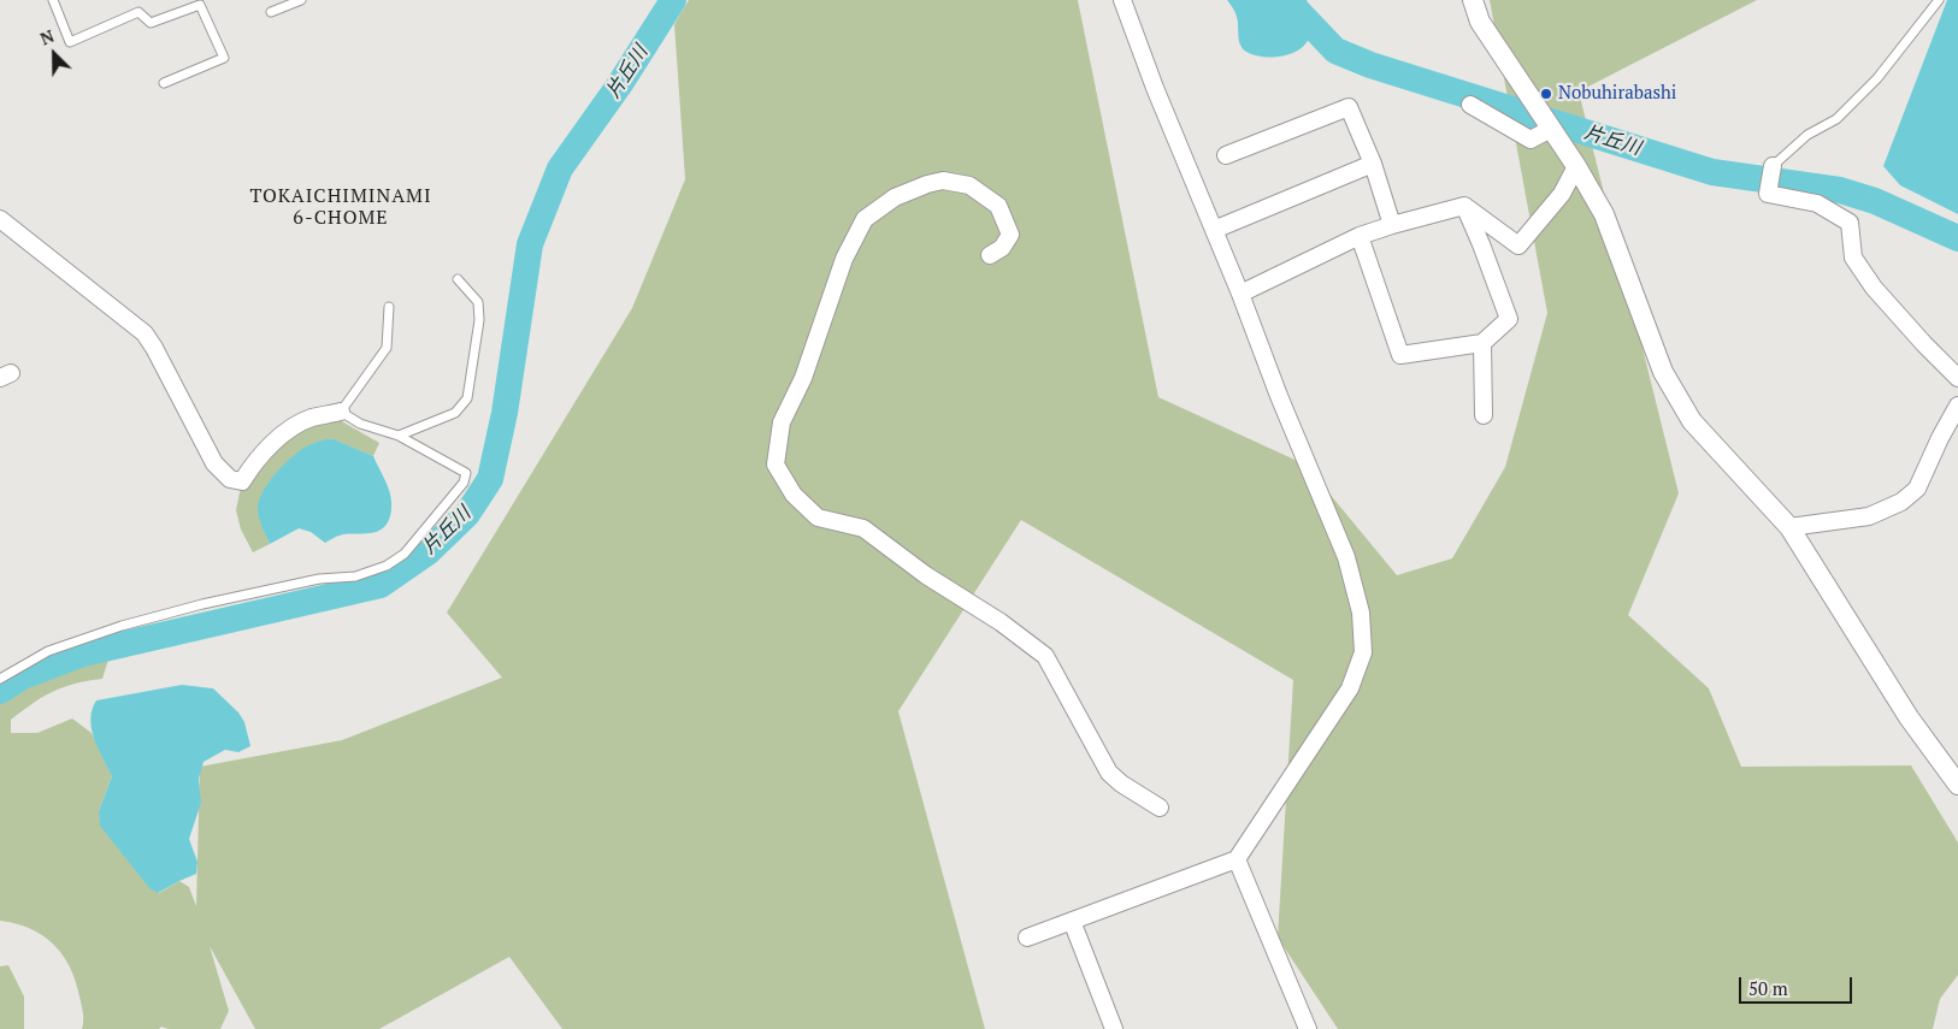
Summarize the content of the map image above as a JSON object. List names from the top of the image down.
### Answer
{
  "districts": ["TOKAICHIMINAMI 6-CHOME"],
  "water": ["片丘川"],
  "places": ["Nobuhirabashi"],
  "scale_bar": "50 m",
  "north": "top left"
}
